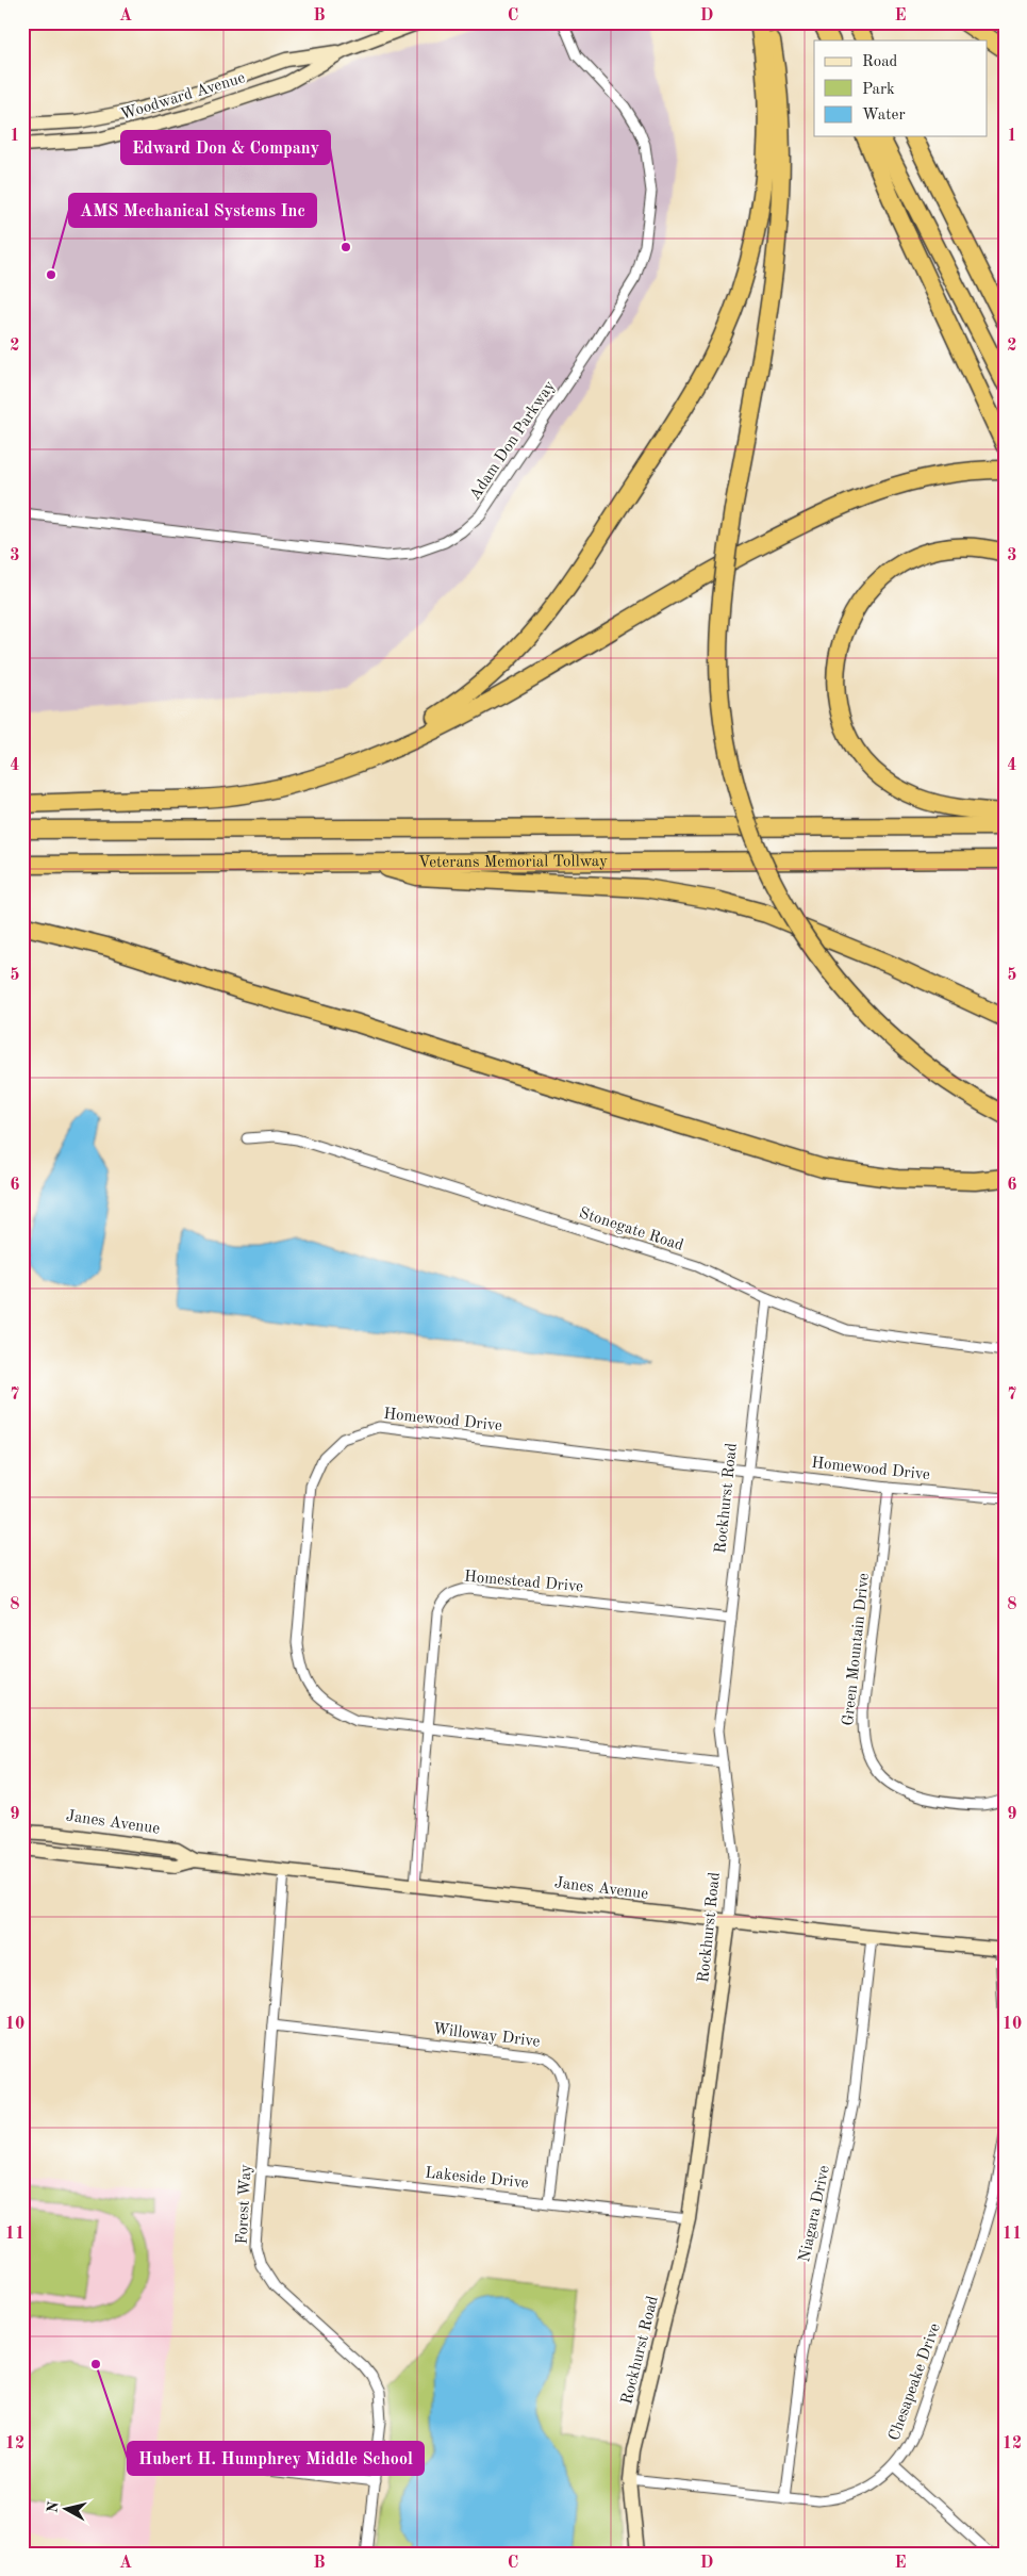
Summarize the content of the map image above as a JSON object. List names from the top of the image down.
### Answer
{
  "streets": {
    "highway": ["Veterans Memorial Tollway"],
    "street": [
      "Woodward Avenue",
      "Adam Don Parkway",
      "Stonegate Road",
      "Homewood Drive",
      "Rockhurst Road",
      "Homestead Drive",
      "Green Mountain Drive",
      "Janes Avenue",
      "Willoway Drive",
      "Lakeside Drive",
      "Forest Way",
      "Niagara Drive",
      "Chesapeake Drive"
    ]
  },
  "crossings": [
    ["Stonegate Road", "Rockhurst Road"],
    ["Homewood Drive", "Rockhurst Road"],
    ["Homewood Drive", "Homestead Drive"],
    ["Homewood Drive", "Green Mountain Drive"],
    ["Rockhurst Road", "Homestead Drive"],
    ["Rockhurst Road", "Janes Avenue"],
    ["Rockhurst Road", "Lakeside Drive"],
    ["Rockhurst Road", "Chesapeake Drive"],
    ["Homestead Drive", "Janes Avenue"],
    ["Janes Avenue", "Forest Way"],
    ["Janes Avenue", "Niagara Drive"],
    ["Willoway Drive", "Lakeside Drive"],
    ["Willoway Drive", "Forest Way"],
    ["Lakeside Drive", "Forest Way"],
    ["Niagara Drive", "Chesapeake Drive"]
  ],
  "places": ["Edward Don & Company", "AMS Mechanical Systems Inc", "Hubert H. Humphrey Middle School"],
  "legend": ["Road", "Park", "Water"],
  "north": "left",
  "grid": {
    "columns": [
      "A",
      "B",
      "C",
      "D",
      "E"
    ],
    "rows": [
      "1",
      "2",
      "3",
      "4",
      "5",
      "6",
      "7",
      "8",
      "9",
      "10",
      "11",
      "12"
    ]
  }
}
